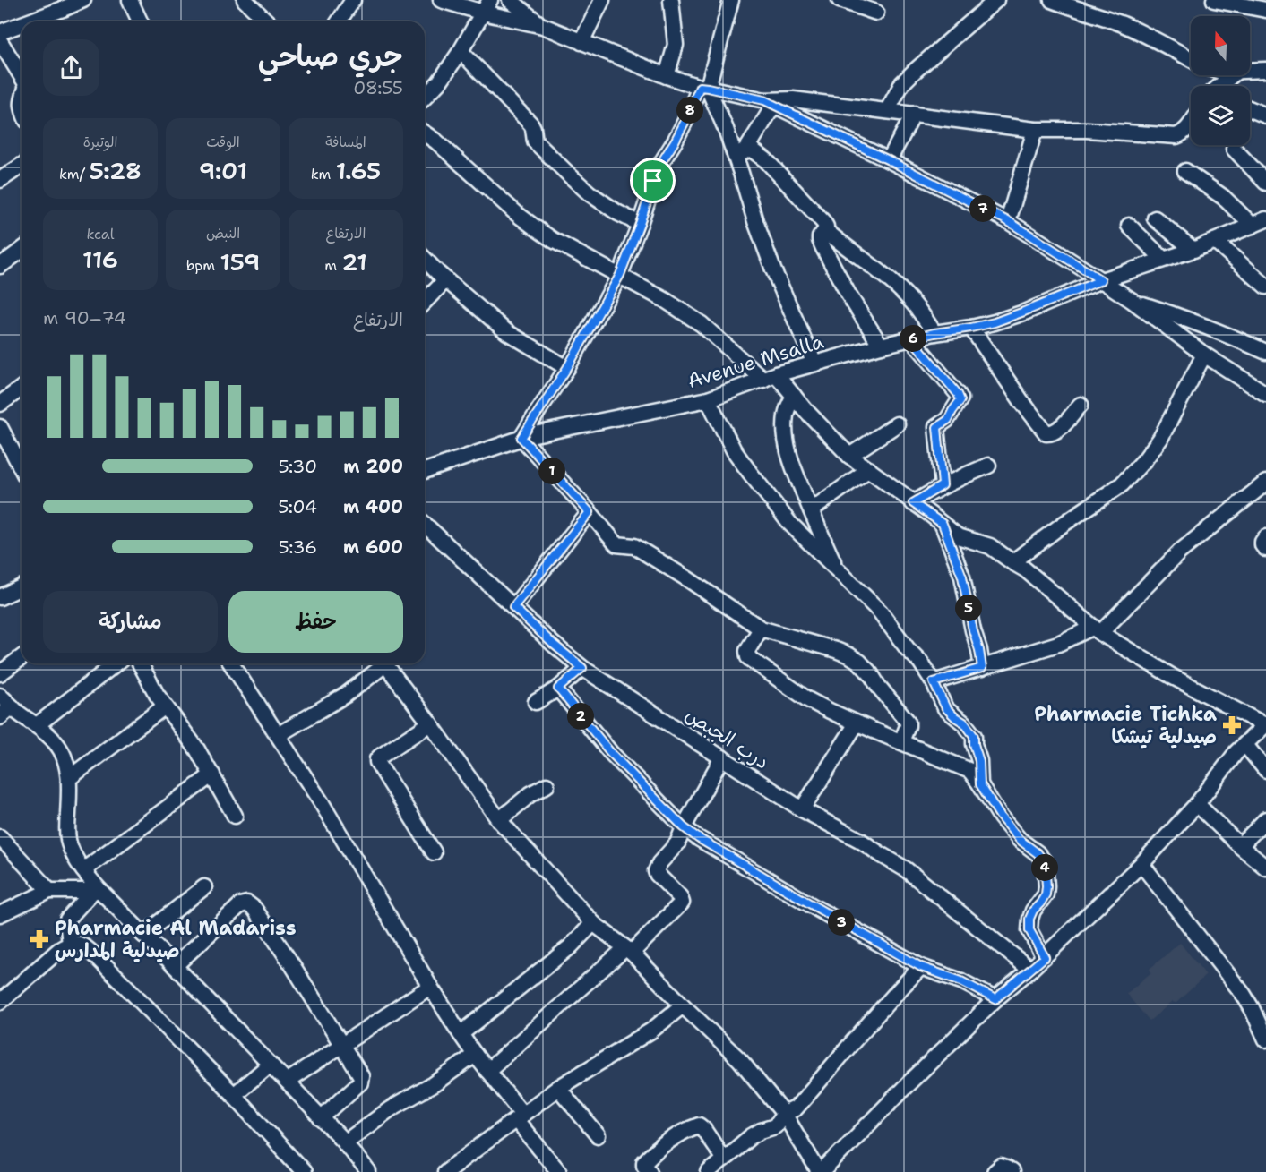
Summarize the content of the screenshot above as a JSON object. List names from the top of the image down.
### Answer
{
  "streets": {
    "street": ["Avenue Msalla", "درب الجبص"]
  },
  "places": {
    "pharmacy": ["Pharmacie Tichka صيدلية تيشكا", "Pharmacie Al Madariss صيدلية المدارس"]
  },
  "north": "top",
  "page": {
    "heading": ["جري صباحي", "08:55"],
    "pins": [
      "8",
      "7",
      "6",
      "1",
      "5",
      "2",
      "4",
      "3"
    ],
    "stats": [
      ["المسافة", "1.65 km"],
      ["الوقت", "9:01"],
      ["الوتيرة", "5:28 /km"],
      ["الارتفاع", "21 m"],
      ["النبض", "159 bpm"],
      ["kcal", "116"]
    ],
    "chart": ["الارتفاع", "74–90 m"],
    "list": [
      {
        "name": "200 m",
        "note": "5:30"
      },
      {
        "name": "400 m",
        "note": "5:04"
      },
      {
        "name": "600 m",
        "note": "5:36"
      }
    ],
    "buttons": ["حفظ", "مشاركة"]
  }
}
